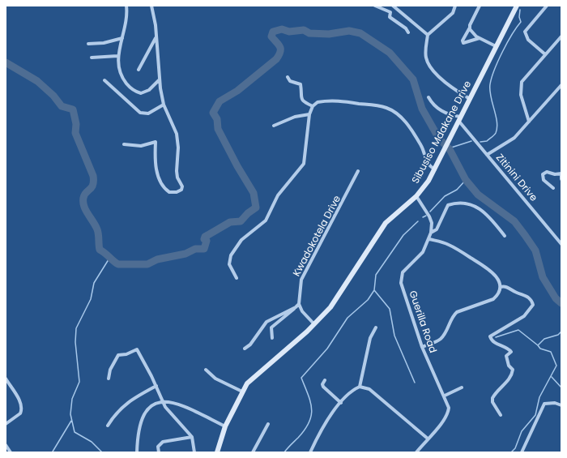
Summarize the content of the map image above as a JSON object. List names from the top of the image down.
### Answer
{
  "streets": {
    "street": [
      "Sibusiso Mdakane Drive",
      "Zitinini Drive",
      "Kwadokotela Drive",
      "Guerilla Road"
    ]
  },
  "crossings": [
    ["Sibusiso Mdakane Drive", "Zitinini Drive"],
    ["Sibusiso Mdakane Drive", "Guerilla Road"]
  ]
}
